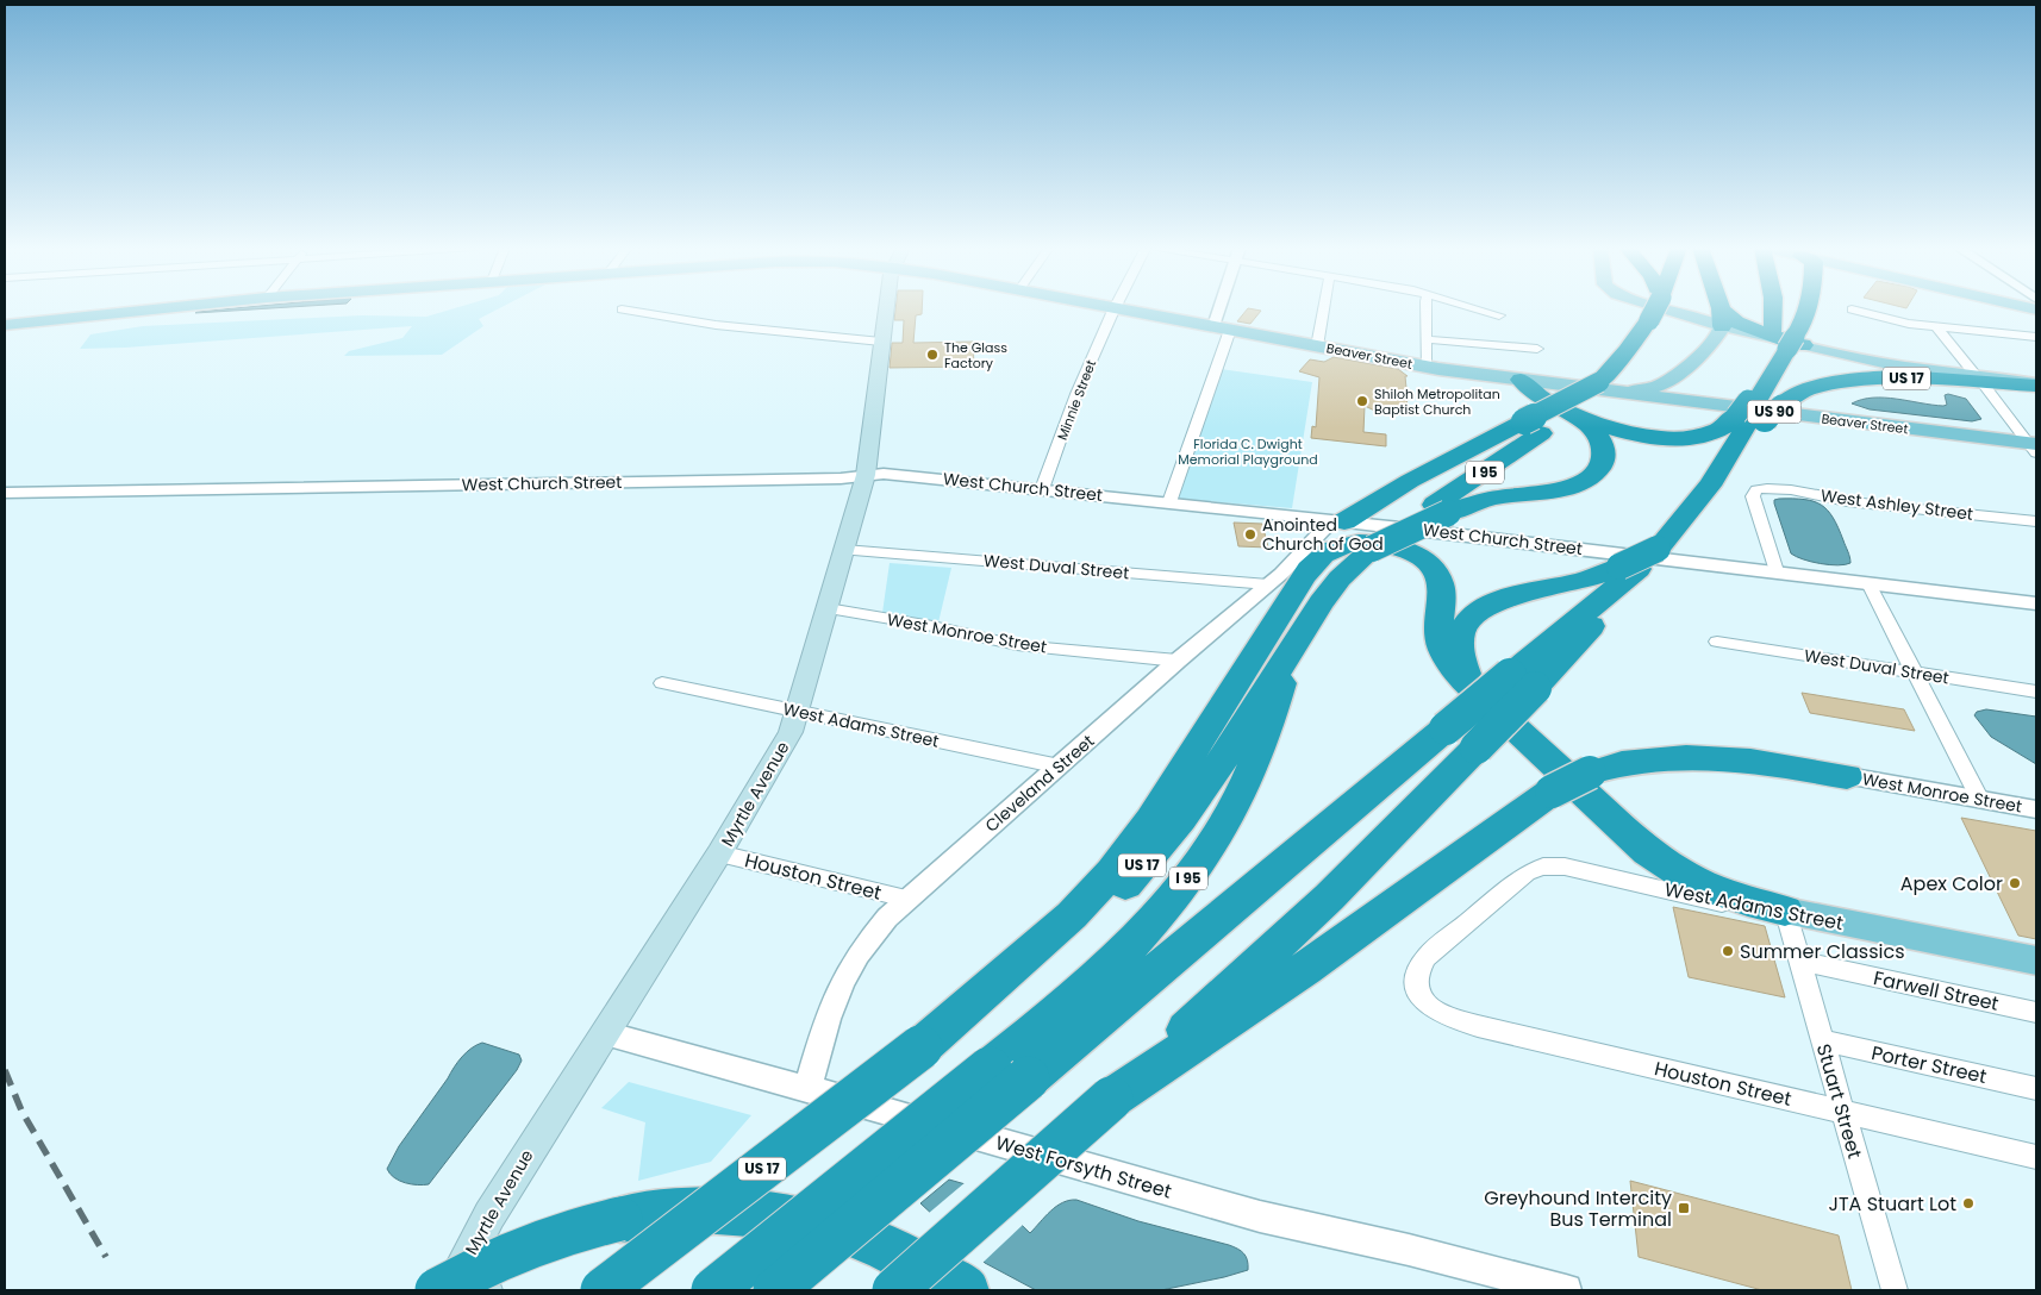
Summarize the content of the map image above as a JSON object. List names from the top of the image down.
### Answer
{
  "streets": {
    "highway": ["US 17", "I 95"],
    "main road": [
      "Beaver Street",
      "US 90",
      "West Adams Street",
      "Myrtle Avenue"
    ],
    "street": [
      "Minnie Street",
      "West Church Street",
      "West Ashley Street",
      "West Duval Street",
      "West Monroe Street",
      "Cleveland Street",
      "Houston Street",
      "Farwell Street",
      "Porter Street",
      "Stuart Street",
      "West Forsyth Street"
    ]
  },
  "crossings": [
    ["Beaver Street", "I 95"],
    ["US 17", "I 95"],
    ["Minnie Street", "West Church Street"],
    ["West Church Street", "West Ashley Street"],
    ["West Church Street", "Cleveland Street"],
    ["West Church Street", "Myrtle Avenue"],
    ["West Duval Street", "Cleveland Street"],
    ["West Duval Street", "Myrtle Avenue"],
    ["West Monroe Street", "Cleveland Street"],
    ["West Monroe Street", "Myrtle Avenue"],
    ["West Adams Street", "Cleveland Street"],
    ["West Adams Street", "Myrtle Avenue"],
    ["West Adams Street", "Houston Street"],
    ["West Adams Street", "Stuart Street"],
    ["Cleveland Street", "Houston Street"],
    ["Cleveland Street", "West Forsyth Street"],
    ["Myrtle Avenue", "Houston Street"],
    ["Myrtle Avenue", "West Forsyth Street"],
    ["Houston Street", "Stuart Street"],
    ["Farwell Street", "Stuart Street"],
    ["Porter Street", "Stuart Street"]
  ],
  "parks": ["Florida C. Dwight Memorial Playground"],
  "places": {
    "other": [
      "The Glass Factory",
      "Shiloh Metropolitan Baptist Church",
      "Anointed Church of God",
      "Apex Color",
      "Summer Classics",
      "JTA Stuart Lot"
    ],
    "transit": ["Greyhound Intercity Bus Terminal"]
  }
}
